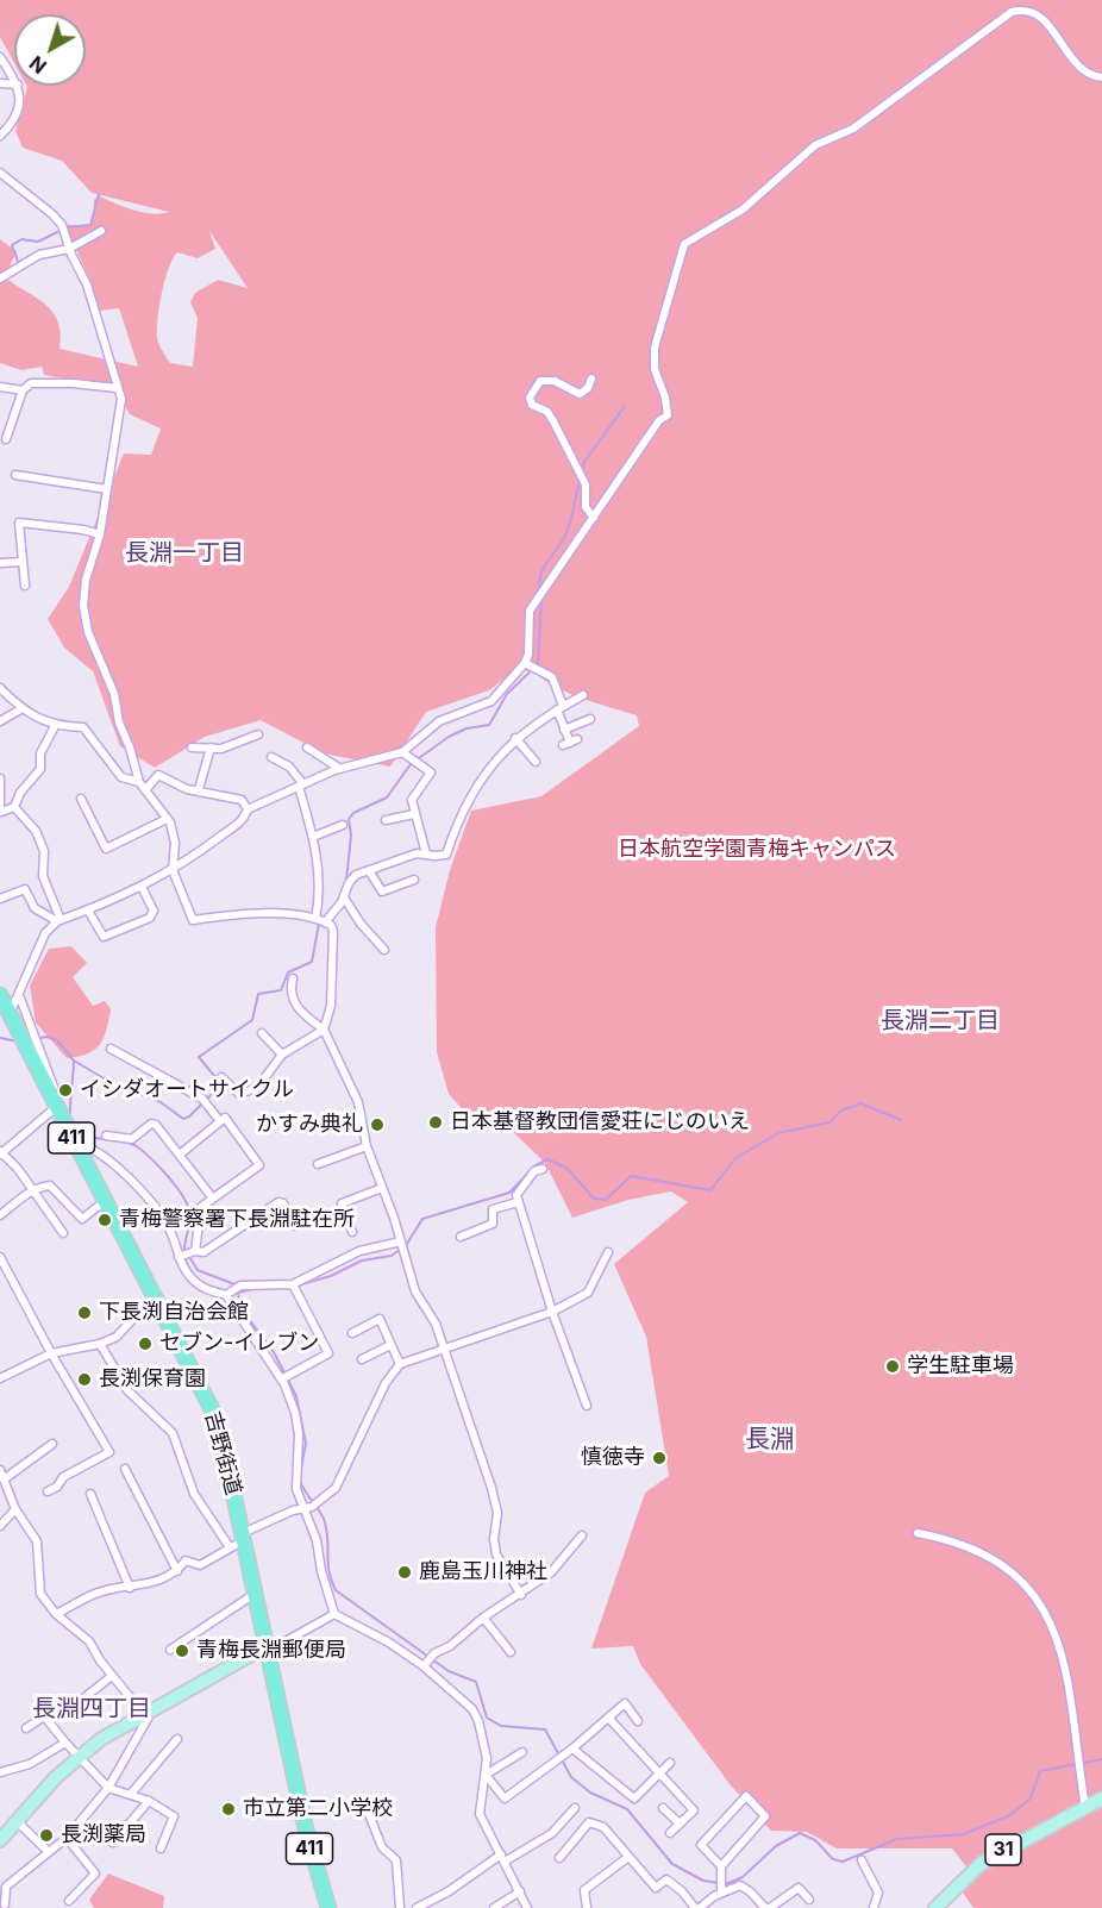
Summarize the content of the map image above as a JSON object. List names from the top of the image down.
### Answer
{
  "streets": {
    "highway": ["411", "吉野街道"],
    "main road": ["31"]
  },
  "districts": [
    "長淵一丁目",
    "長淵二丁目",
    "長淵",
    "長淵四丁目"
  ],
  "parks": ["日本航空学園青梅キャンパス"],
  "places": [
    "イシダオートサイクル",
    "日本基督教団信愛荘にじのいえ",
    "かすみ典礼",
    "青梅警察署下長淵駐在所",
    "下長渕自治会館",
    "セブン-イレブン",
    "学生駐車場",
    "長渕保育園",
    "慎徳寺",
    "鹿島玉川神社",
    "青梅長淵郵便局",
    "市立第二小学校",
    "長渕薬局"
  ],
  "north": "bottom left"
}
